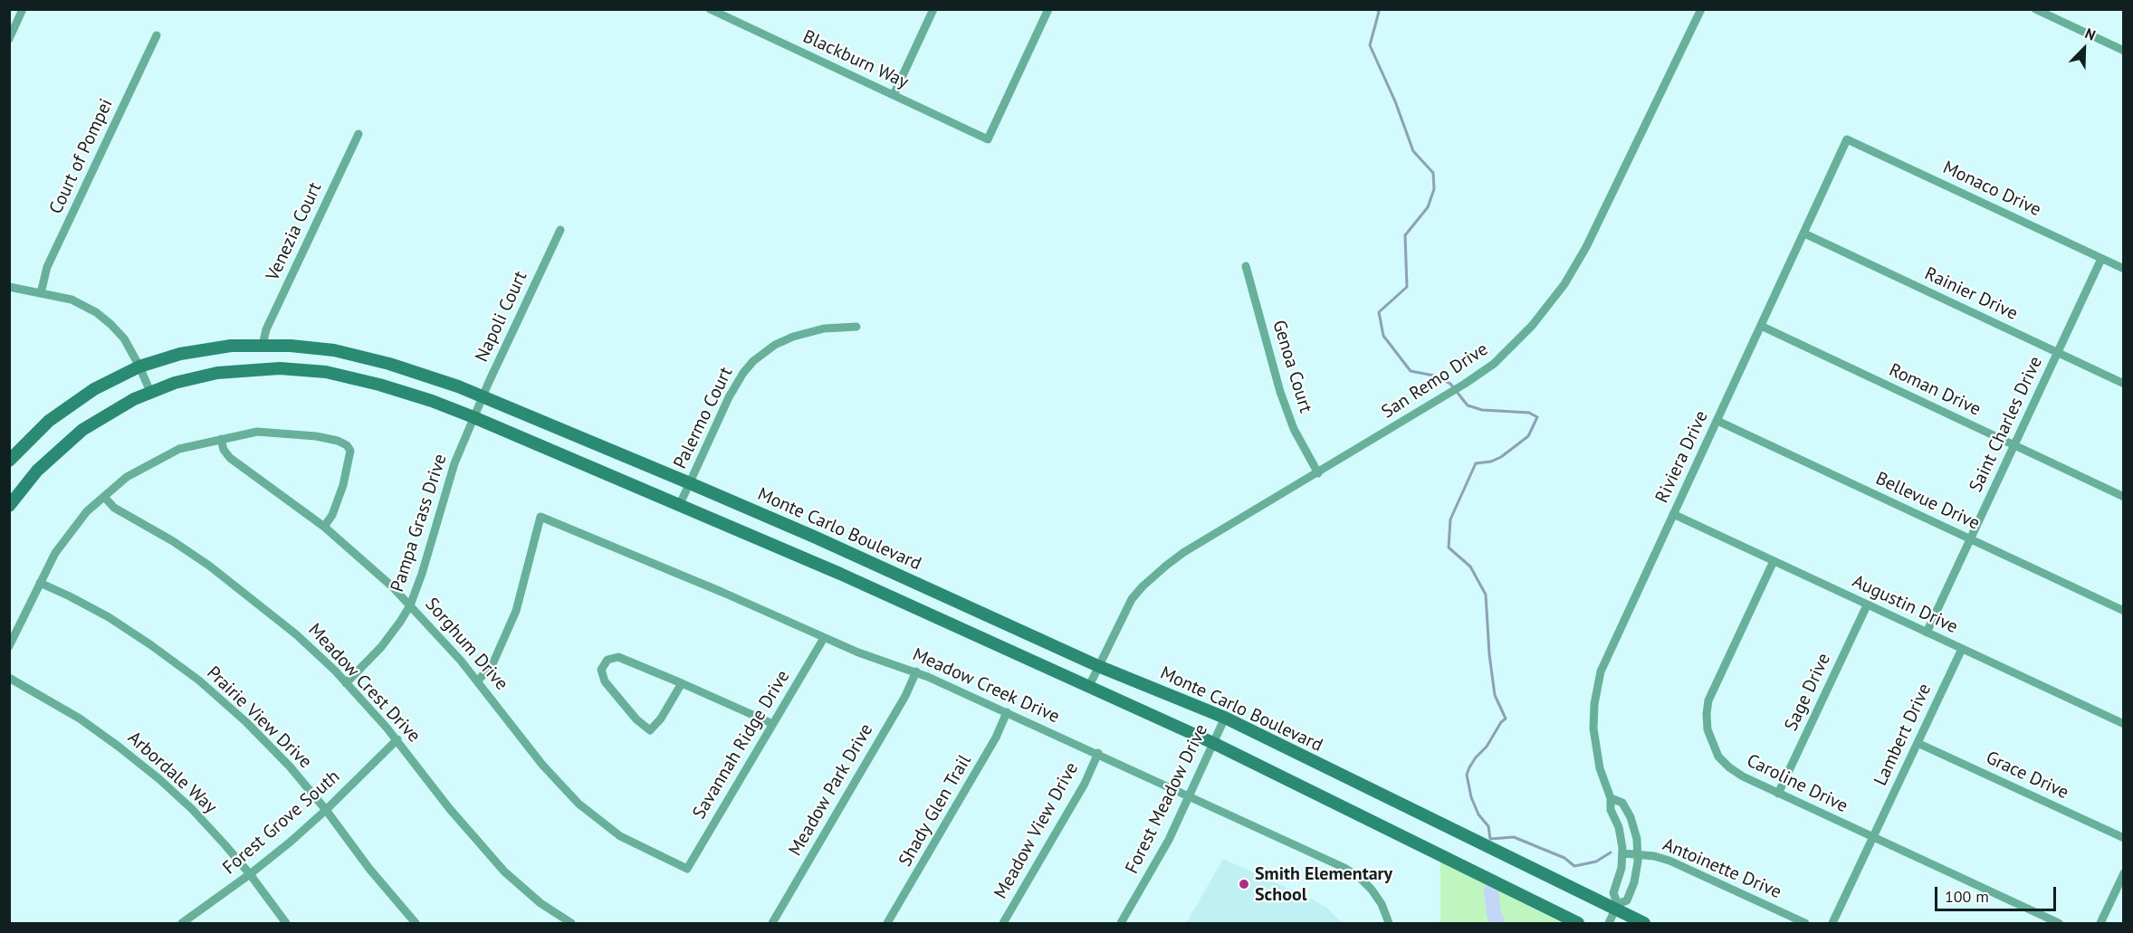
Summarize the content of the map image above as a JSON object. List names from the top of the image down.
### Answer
{
  "streets": {
    "main road": ["Monte Carlo Boulevard"],
    "street": [
      "Blackburn Way",
      "Court of Pompei",
      "Monaco Drive",
      "Venezia Court",
      "Rainier Drive",
      "Napoli Court",
      "Genoa Court",
      "San Remo Drive",
      "Roman Drive",
      "Palermo Court",
      "Saint Charles Drive",
      "Riviera Drive",
      "Bellevue Drive",
      "Pampa Grass Drive",
      "Augustin Drive",
      "Sorghum Drive",
      "Meadow Crest Drive",
      "Meadow Creek Drive",
      "Sage Drive",
      "Prairie View Drive",
      "Lambert Drive",
      "Savannah Ridge Drive",
      "Arbordale Way",
      "Grace Drive",
      "Caroline Drive",
      "Meadow Park Drive",
      "Forest Meadow Drive",
      "Shady Glen Trail",
      "Forest Grove South",
      "Meadow View Drive",
      "Antoinette Drive"
    ]
  },
  "crossings": [
    ["Monaco Drive", "Saint Charles Drive"],
    ["Monaco Drive", "Riviera Drive"],
    ["Venezia Court", "Monte Carlo Boulevard"],
    ["Rainier Drive", "Saint Charles Drive"],
    ["Rainier Drive", "Riviera Drive"],
    ["Napoli Court", "Pampa Grass Drive"],
    ["Napoli Court", "Monte Carlo Boulevard"],
    ["Genoa Court", "San Remo Drive"],
    ["San Remo Drive", "Monte Carlo Boulevard"],
    ["Roman Drive", "Saint Charles Drive"],
    ["Roman Drive", "Riviera Drive"],
    ["Palermo Court", "Monte Carlo Boulevard"],
    ["Saint Charles Drive", "Bellevue Drive"],
    ["Saint Charles Drive", "Augustin Drive"],
    ["Riviera Drive", "Bellevue Drive"],
    ["Riviera Drive", "Monte Carlo Boulevard"],
    ["Riviera Drive", "Augustin Drive"],
    ["Riviera Drive", "Antoinette Drive"],
    ["Pampa Grass Drive", "Sorghum Drive"],
    ["Pampa Grass Drive", "Meadow Crest Drive"],
    ["Monte Carlo Boulevard", "Forest Meadow Drive"],
    ["Augustin Drive", "Sage Drive"],
    ["Augustin Drive", "Lambert Drive"],
    ["Augustin Drive", "Caroline Drive"],
    ["Sorghum Drive", "Meadow Creek Drive"],
    ["Sorghum Drive", "Savannah Ridge Drive"],
    ["Meadow Crest Drive", "Forest Grove South"],
    ["Meadow Creek Drive", "Savannah Ridge Drive"],
    ["Meadow Creek Drive", "Meadow Park Drive"],
    ["Meadow Creek Drive", "Forest Meadow Drive"],
    ["Meadow Creek Drive", "Shady Glen Trail"],
    ["Meadow Creek Drive", "Meadow View Drive"],
    ["Sage Drive", "Caroline Drive"],
    ["Prairie View Drive", "Forest Grove South"],
    ["Lambert Drive", "Grace Drive"],
    ["Lambert Drive", "Caroline Drive"],
    ["Arbordale Way", "Forest Grove South"]
  ],
  "places": ["Smith Elementary School"],
  "scale_bar": "100 m",
  "north": "top right"
}
